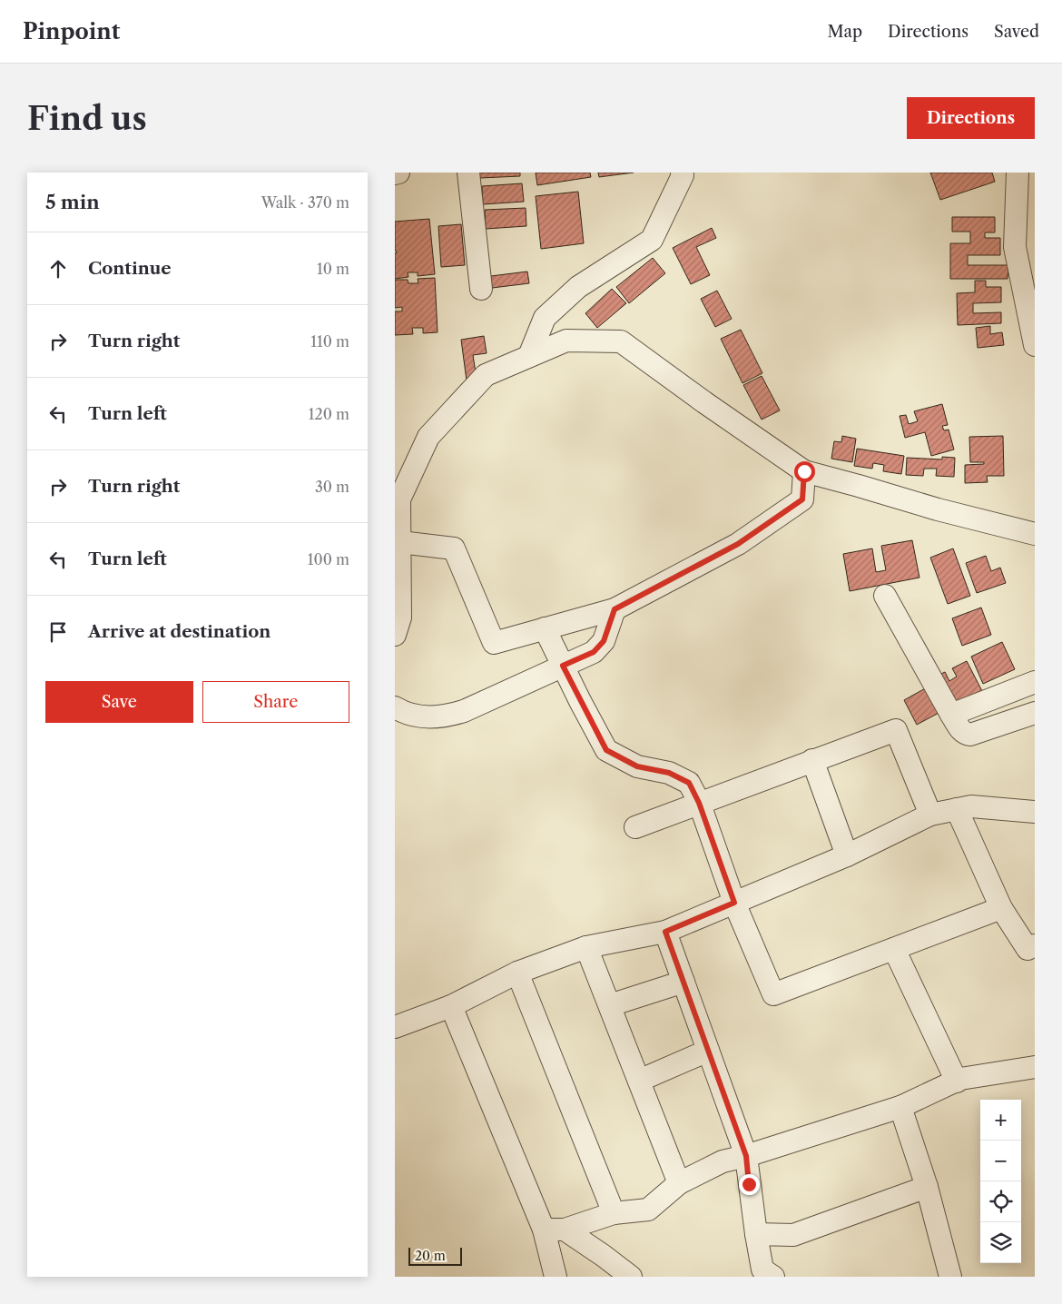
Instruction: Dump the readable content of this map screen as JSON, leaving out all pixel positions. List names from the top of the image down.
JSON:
{
  "scale_bar": "20 m",
  "page": {
    "header": "Pinpoint",
    "nav": ["Map", "Directions", "Saved"],
    "buttons": [
      "Directions",
      ["Save", "Share"]
    ],
    "title": "Find us",
    "heading": ["5 min", "Walk · 370 m"],
    "list": [
      ["Continue", "10 m"],
      ["Turn right", "110 m"],
      ["Turn left", "120 m"],
      ["Turn right", "30 m"],
      ["Turn left", "100 m"],
      "Arrive at destination"
    ],
    "map_buttons": ["+", "−"],
    "scale": "20 m"
  }
}
